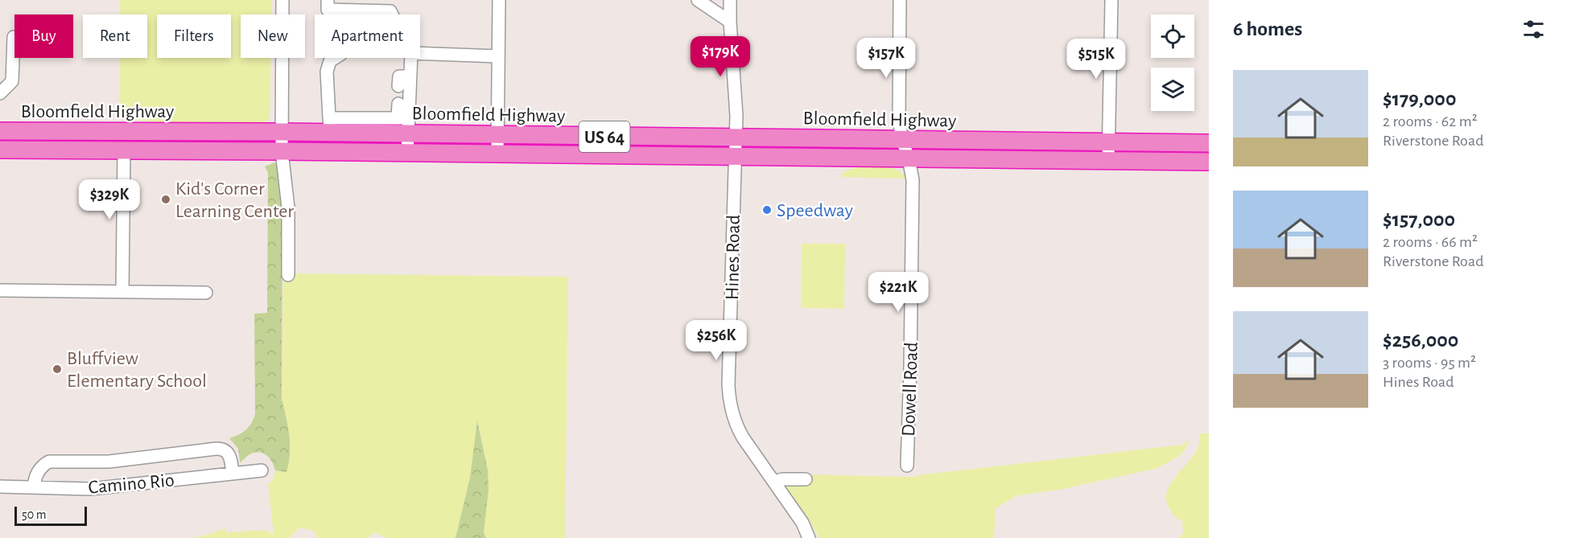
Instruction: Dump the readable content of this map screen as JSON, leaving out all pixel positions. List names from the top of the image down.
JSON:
{
  "streets": {
    "highway": ["Bloomfield Highway", "US 64"],
    "street": ["Hines Road", "Dowell Road", "Camino Rio"]
  },
  "crossings": [
    ["Bloomfield Highway", "Hines Road"],
    ["Bloomfield Highway", "Dowell Road"]
  ],
  "places": ["Kid's Corner Learning Center", "Speedway", "Bluffview Elementary School"],
  "scale_bar": "50 m",
  "page": {
    "heading": "6 homes",
    "chip": [
      "Buy",
      "Rent",
      "Filters",
      "New",
      "Apartment"
    ],
    "price": [
      "$179K",
      "$157K",
      "$515K",
      "$329K",
      "$221K",
      "$256K"
    ],
    "list": [
      {
        "name": "$179,000",
        "note": "2 rooms · 62 m² · Riverstone Road"
      },
      {
        "name": "$157,000",
        "note": "2 rooms · 66 m² · Riverstone Road"
      },
      {
        "name": "$256,000",
        "note": "3 rooms · 95 m² · Hines Road"
      }
    ],
    "scale": "50 m"
  }
}
